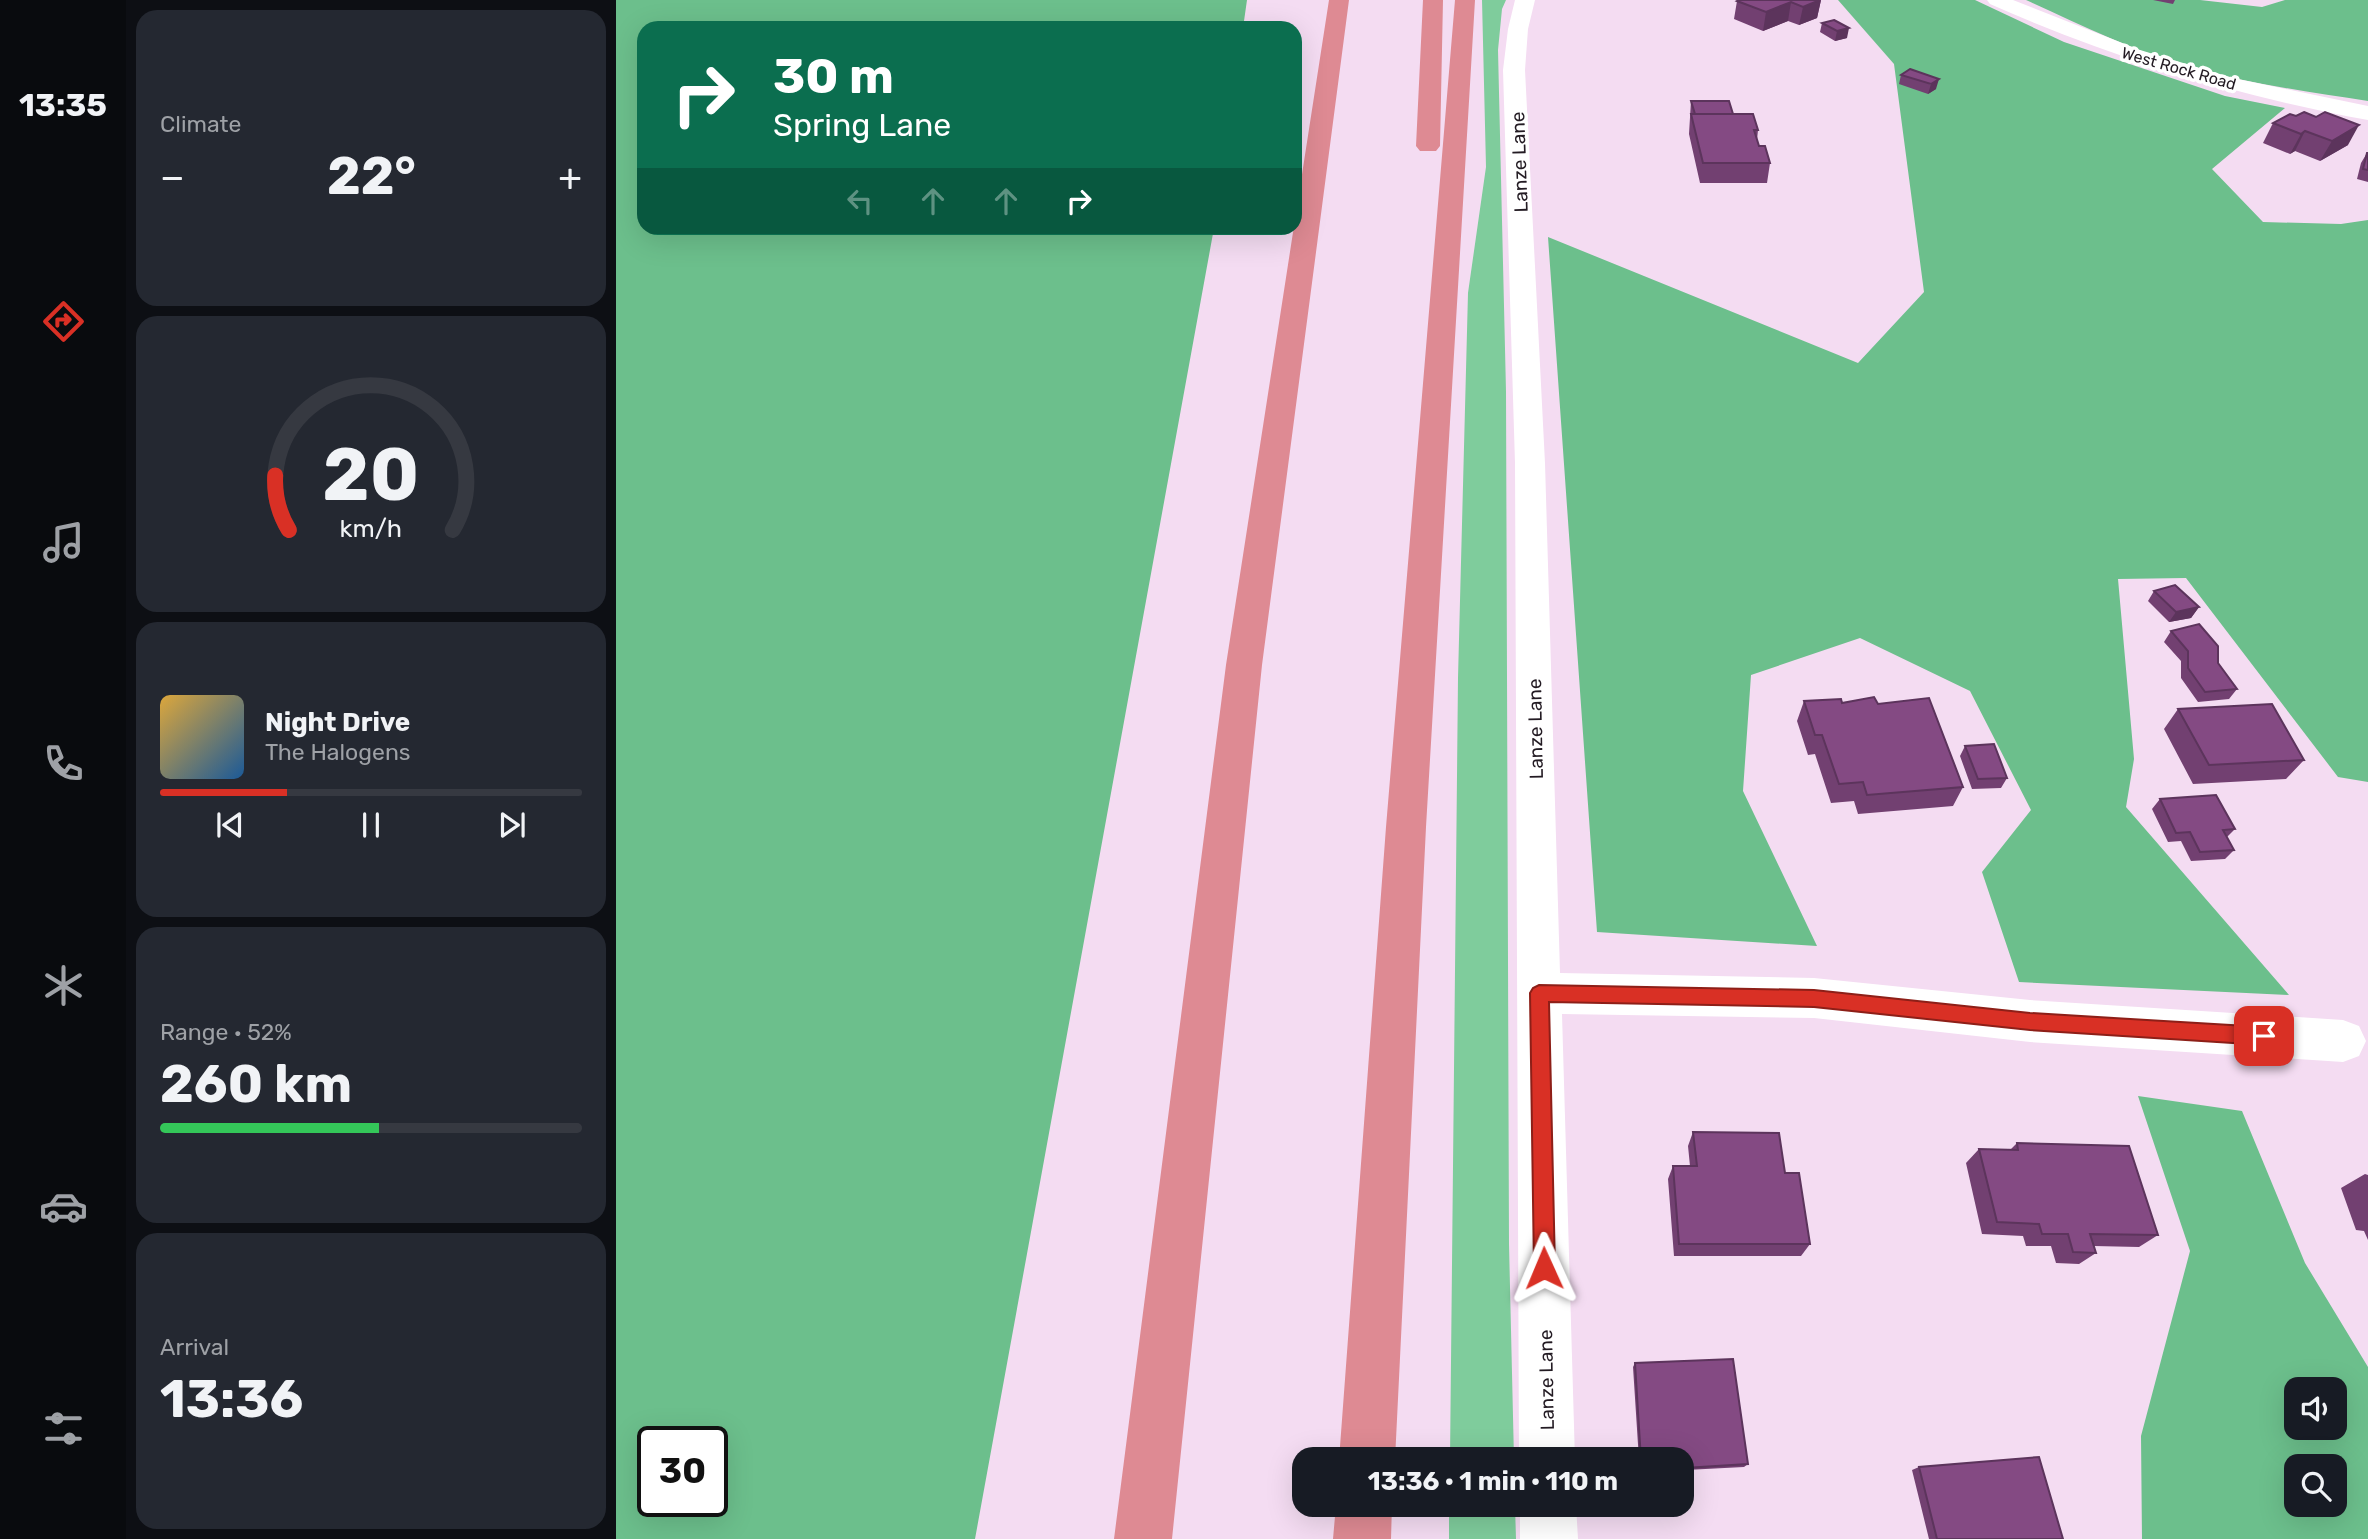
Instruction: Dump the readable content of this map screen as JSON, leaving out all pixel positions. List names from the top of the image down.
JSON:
{
  "streets": {
    "street": ["West Rock Road", "Lanze Lane"]
  },
  "page": {
    "tabs": "13:35",
    "tile": [
      "Climate",
      ["Range · 52%", "260 km"],
      ["Arrival", "13:36"]
    ],
    "turn": ["30 m", "Spring Lane"],
    "heat": ["−", "22°", "+"],
    "song": ["Night Drive", "The Halogens"],
    "limit": "30",
    "trip": "13:36 · 1 min · 110 m",
    "gauge": ["20", "km/h"]
  }
}
